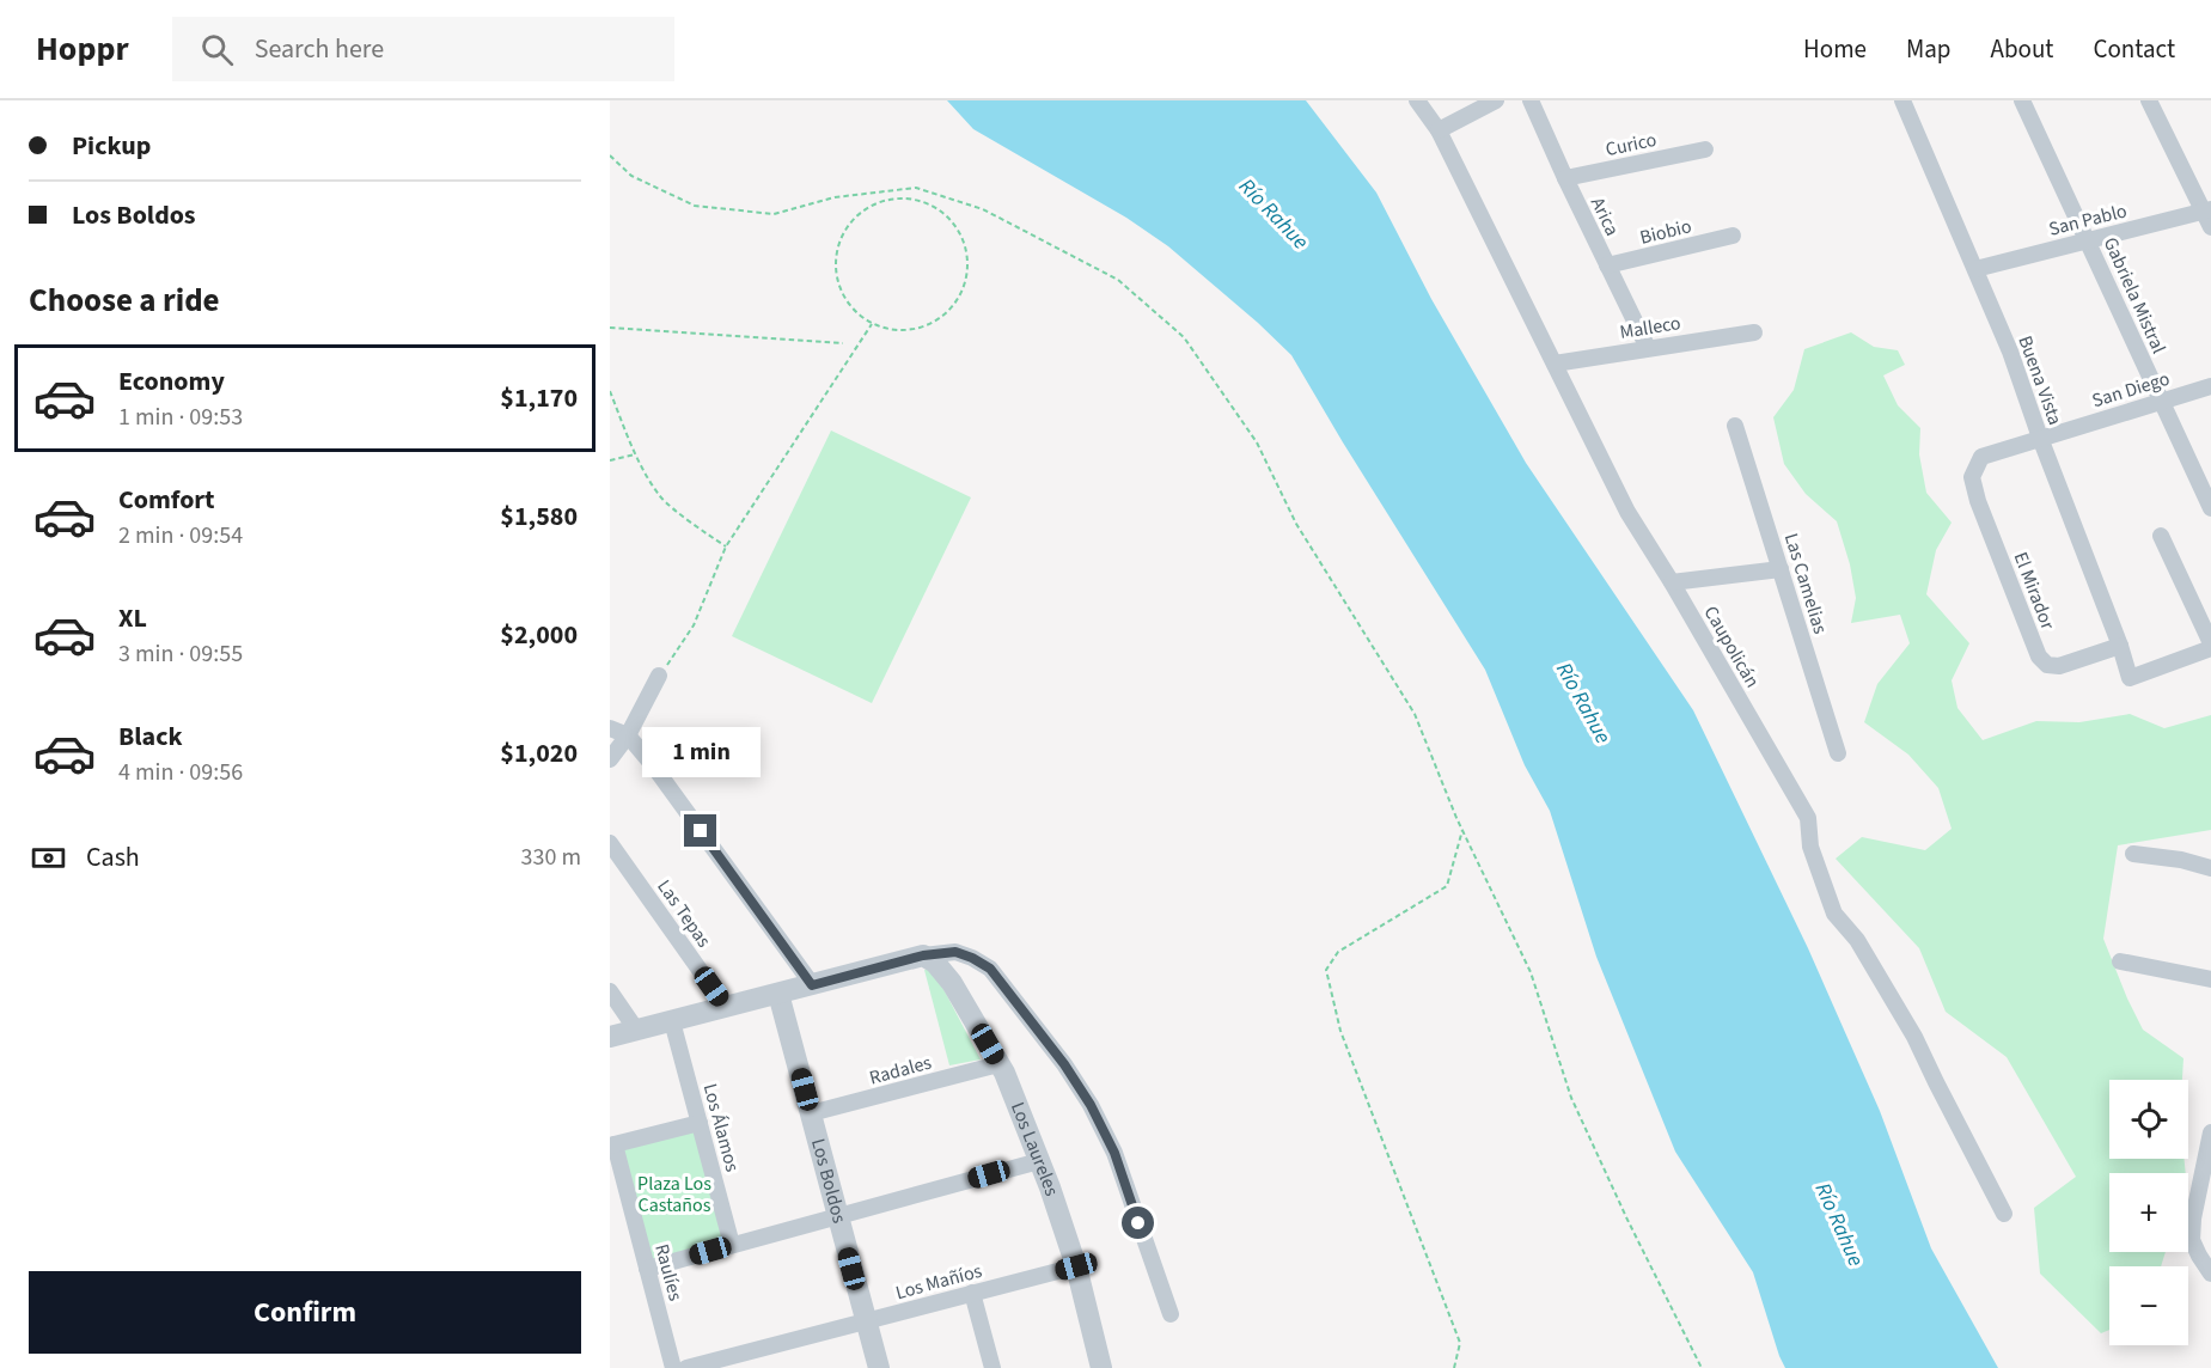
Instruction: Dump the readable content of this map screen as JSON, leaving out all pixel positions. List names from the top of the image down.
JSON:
{
  "streets": {
    "street": [
      "Curico",
      "Arica",
      "San Pablo",
      "Biobio",
      "Gabriela Mistral",
      "Malleco",
      "Buena Vista",
      "San Diego",
      "Las Camelias",
      "El Mirador",
      "Caupolicán",
      "Las Tepas",
      "Radales",
      "Los Álamos",
      "Los Laureles",
      "Los Boldos",
      "Raulíes",
      "Los Mañíos"
    ]
  },
  "crossings": [
    ["Curico", "Arica"],
    ["Arica", "Biobio"],
    ["Arica", "Malleco"],
    ["San Pablo", "Gabriela Mistral"],
    ["San Pablo", "Buena Vista"],
    ["Gabriela Mistral", "San Diego"],
    ["Malleco", "Caupolicán"],
    ["Buena Vista", "San Diego"],
    ["Buena Vista", "El Mirador"],
    ["San Diego", "El Mirador"],
    ["Radales", "Los Laureles"],
    ["Radales", "Los Boldos"],
    ["Los Laureles", "Los Mañíos"],
    ["Los Boldos", "Los Mañíos"]
  ],
  "water": ["Río Rahue"],
  "parks": ["Plaza Los Castaños"],
  "page": {
    "header": "Hoppr",
    "search": "Search here",
    "nav": [
      "Home",
      "Map",
      "About",
      "Contact"
    ],
    "banner": ["Pickup", "Los Boldos"],
    "heading": "Choose a ride",
    "list": [
      {
        "name": "Economy",
        "note": "1 min · 09:53",
        "value": "$1,170"
      },
      {
        "name": "Comfort",
        "note": "2 min · 09:54",
        "value": "$1,580"
      },
      {
        "name": "XL",
        "note": "3 min · 09:55",
        "value": "$2,000"
      },
      {
        "name": "Black",
        "note": "4 min · 09:56",
        "value": "$1,020"
      }
    ],
    "bubble": "1 min",
    "pay": ["Cash", "330 m"],
    "map_buttons": ["+", "−"],
    "buttons": "Confirm"
  }
}
